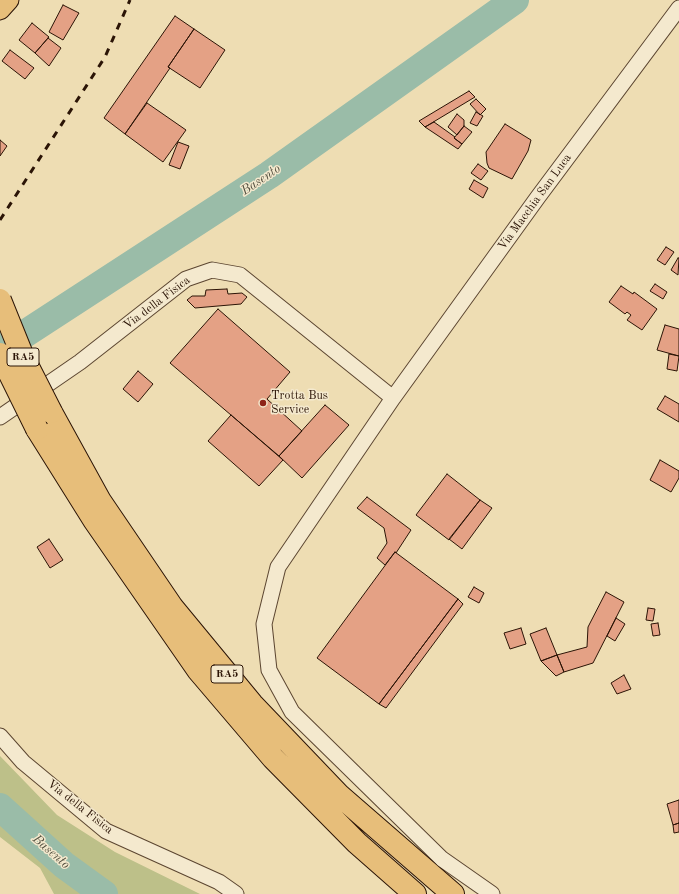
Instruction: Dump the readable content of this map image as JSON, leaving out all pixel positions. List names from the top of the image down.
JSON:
{
  "streets": {
    "highway": ["RA5"],
    "street": ["Via Macchia San Luca", "Via della Fisica"]
  },
  "crossings": [
    ["Via Macchia San Luca", "Via della Fisica"]
  ],
  "water": ["Basento"],
  "places": ["Trotta Bus Service"]
}
